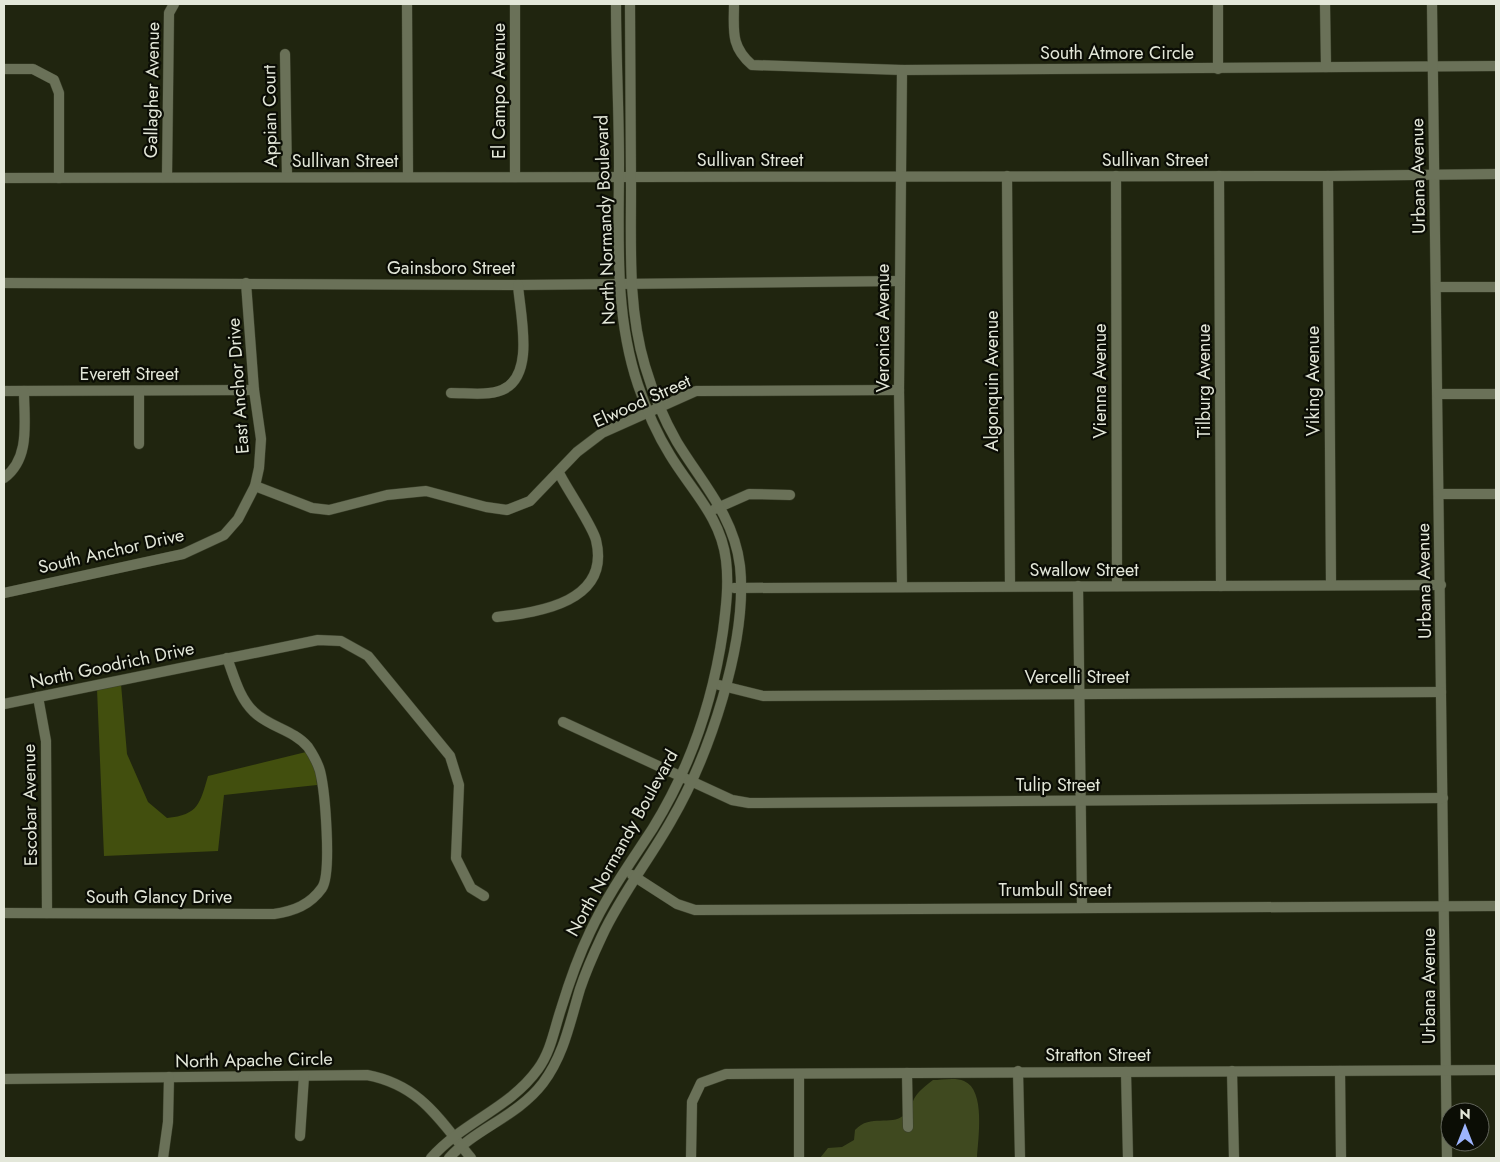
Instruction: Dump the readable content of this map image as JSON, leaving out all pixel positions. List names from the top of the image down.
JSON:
{
  "streets": {
    "street": [
      "South Atmore Circle",
      "Gallagher Avenue",
      "El Campo Avenue",
      "Appian Court",
      "Sullivan Street",
      "Urbana Avenue",
      "North Normandy Boulevard",
      "Gainsboro Street",
      "Veronica Avenue",
      "Everett Street",
      "Algonquin Avenue",
      "Vienna Avenue",
      "Tilburg Avenue",
      "Viking Avenue",
      "East Anchor Drive",
      "Elwood Street",
      "South Anchor Drive",
      "Swallow Street",
      "North Goodrich Drive",
      "Vercelli Street",
      "Tulip Street",
      "Escobar Avenue",
      "Trumbull Street",
      "South Glancy Drive",
      "Stratton Street",
      "North Apache Circle"
    ]
  },
  "crossings": [
    ["South Atmore Circle", "Urbana Avenue"],
    ["South Atmore Circle", "Veronica Avenue"],
    ["Gallagher Avenue", "Sullivan Street"],
    ["El Campo Avenue", "Sullivan Street"],
    ["Appian Court", "Sullivan Street"],
    ["Sullivan Street", "Urbana Avenue"],
    ["Sullivan Street", "North Normandy Boulevard"],
    ["Sullivan Street", "Veronica Avenue"],
    ["Sullivan Street", "Algonquin Avenue"],
    ["Sullivan Street", "Vienna Avenue"],
    ["Sullivan Street", "Tilburg Avenue"],
    ["Sullivan Street", "Viking Avenue"],
    ["Urbana Avenue", "Swallow Street"],
    ["Urbana Avenue", "Vercelli Street"],
    ["Urbana Avenue", "Tulip Street"],
    ["Urbana Avenue", "Trumbull Street"],
    ["Urbana Avenue", "Stratton Street"],
    ["North Normandy Boulevard", "Gainsboro Street"],
    ["North Normandy Boulevard", "Elwood Street"],
    ["North Normandy Boulevard", "Swallow Street"],
    ["North Normandy Boulevard", "Vercelli Street"],
    ["North Normandy Boulevard", "Tulip Street"],
    ["North Normandy Boulevard", "Trumbull Street"],
    ["North Normandy Boulevard", "North Apache Circle"],
    ["Gainsboro Street", "Veronica Avenue"],
    ["Gainsboro Street", "East Anchor Drive"],
    ["Veronica Avenue", "Elwood Street"],
    ["Veronica Avenue", "Swallow Street"],
    ["Everett Street", "East Anchor Drive"],
    ["Algonquin Avenue", "Swallow Street"],
    ["Vienna Avenue", "Swallow Street"],
    ["Tilburg Avenue", "Swallow Street"],
    ["Viking Avenue", "Swallow Street"],
    ["East Anchor Drive", "Elwood Street"],
    ["East Anchor Drive", "South Anchor Drive"],
    ["Elwood Street", "South Anchor Drive"],
    ["North Goodrich Drive", "Escobar Avenue"],
    ["North Goodrich Drive", "South Glancy Drive"],
    ["Escobar Avenue", "South Glancy Drive"]
  ],
  "north": "top"
}
